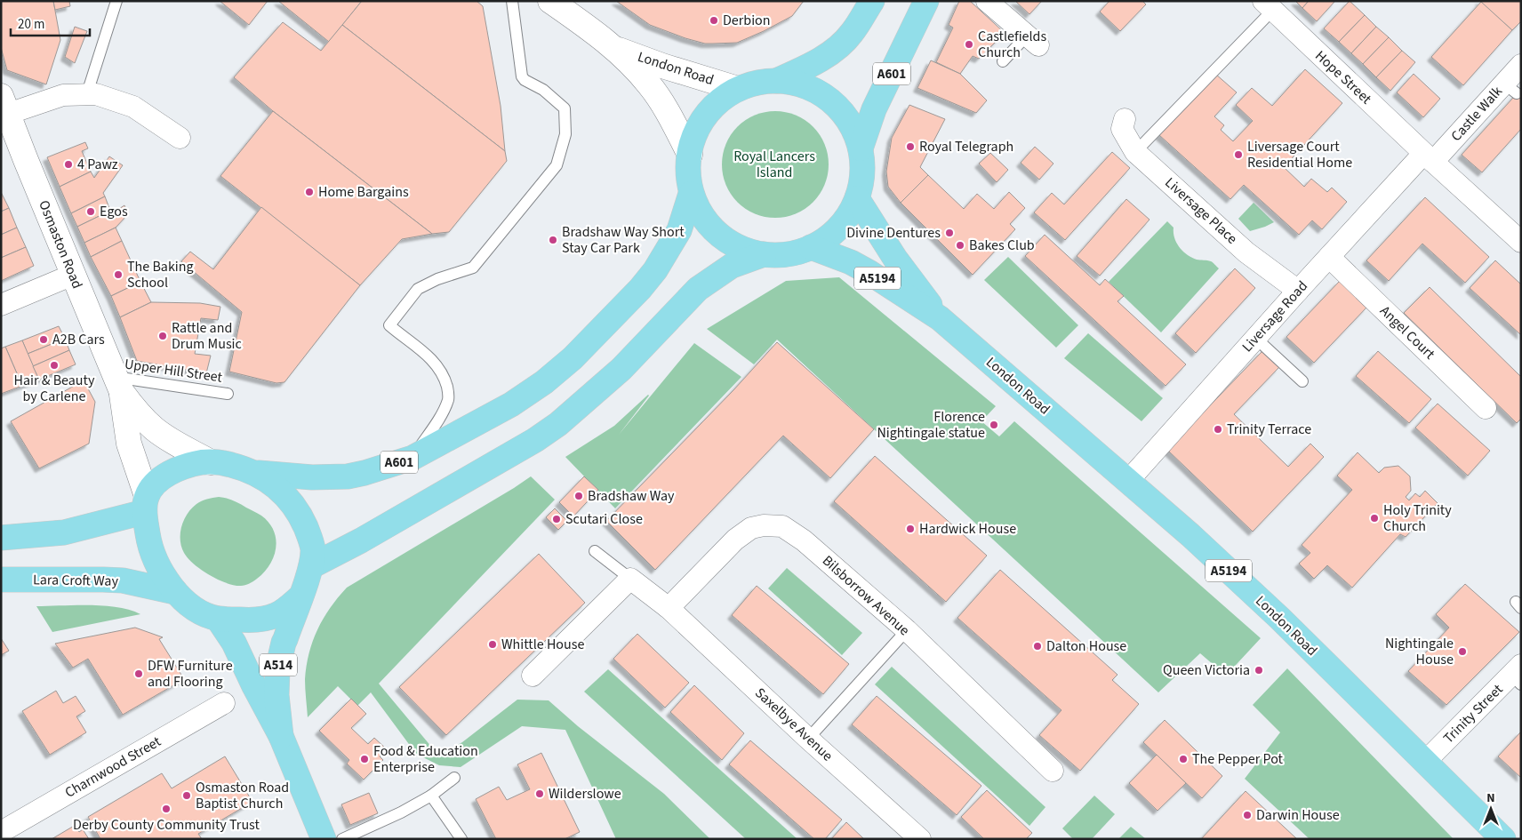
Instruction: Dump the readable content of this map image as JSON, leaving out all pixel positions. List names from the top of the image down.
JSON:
{
  "streets": {
    "main road": [
      "London Road",
      "A601",
      "A5194",
      "Lara Croft Way",
      "A514"
    ],
    "street": [
      "Hope Street",
      "Castle Walk",
      "Liversage Place",
      "Osmaston Road",
      "Liversage Road",
      "Angel Court",
      "Bilsborrow Avenue",
      "Trinity Street",
      "Saxelbye Avenue",
      "Charnwood Street"
    ],
    "lane": ["Upper Hill Street"]
  },
  "crossings": [
    ["London Road", "A601"],
    ["London Road", "Liversage Road"],
    ["London Road", "Trinity Street"],
    ["Hope Street", "Castle Walk"],
    ["Hope Street", "Liversage Road"],
    ["Castle Walk", "Liversage Road"],
    ["Liversage Place", "Liversage Road"],
    ["Osmaston Road", "Upper Hill Street"],
    ["Liversage Road", "Angel Court"],
    ["Bilsborrow Avenue", "Saxelbye Avenue"]
  ],
  "parks": ["Royal Lancers Island"],
  "places": [
    "Derbion",
    "Castlefields Church",
    "Royal Telegraph",
    "Liversage Court Residential Home",
    "4 Pawz",
    "Home Bargains",
    "Egos",
    "Divine Dentures",
    "Bradshaw Way Short Stay Car Park",
    "Bakes Club",
    "The Baking School",
    "Rattle and Drum Music",
    "A2B Cars",
    "Hair & Beauty by Carlene",
    "Florence Nightingale statue",
    "Trinity Terrace",
    "Bradshaw Way",
    "Holy Trinity Church",
    "Scutari Close",
    "Hardwick House",
    "Whittle House",
    "Dalton House",
    "Nightingale House",
    "Queen Victoria",
    "DFW Furniture and Flooring",
    "Food & Education Enterprise",
    "The Pepper Pot",
    "Wilderslowe",
    "Osmaston Road Baptist Church",
    "Derby County Community Trust",
    "Darwin House"
  ],
  "scale_bar": "20 m",
  "north": "top"
}
